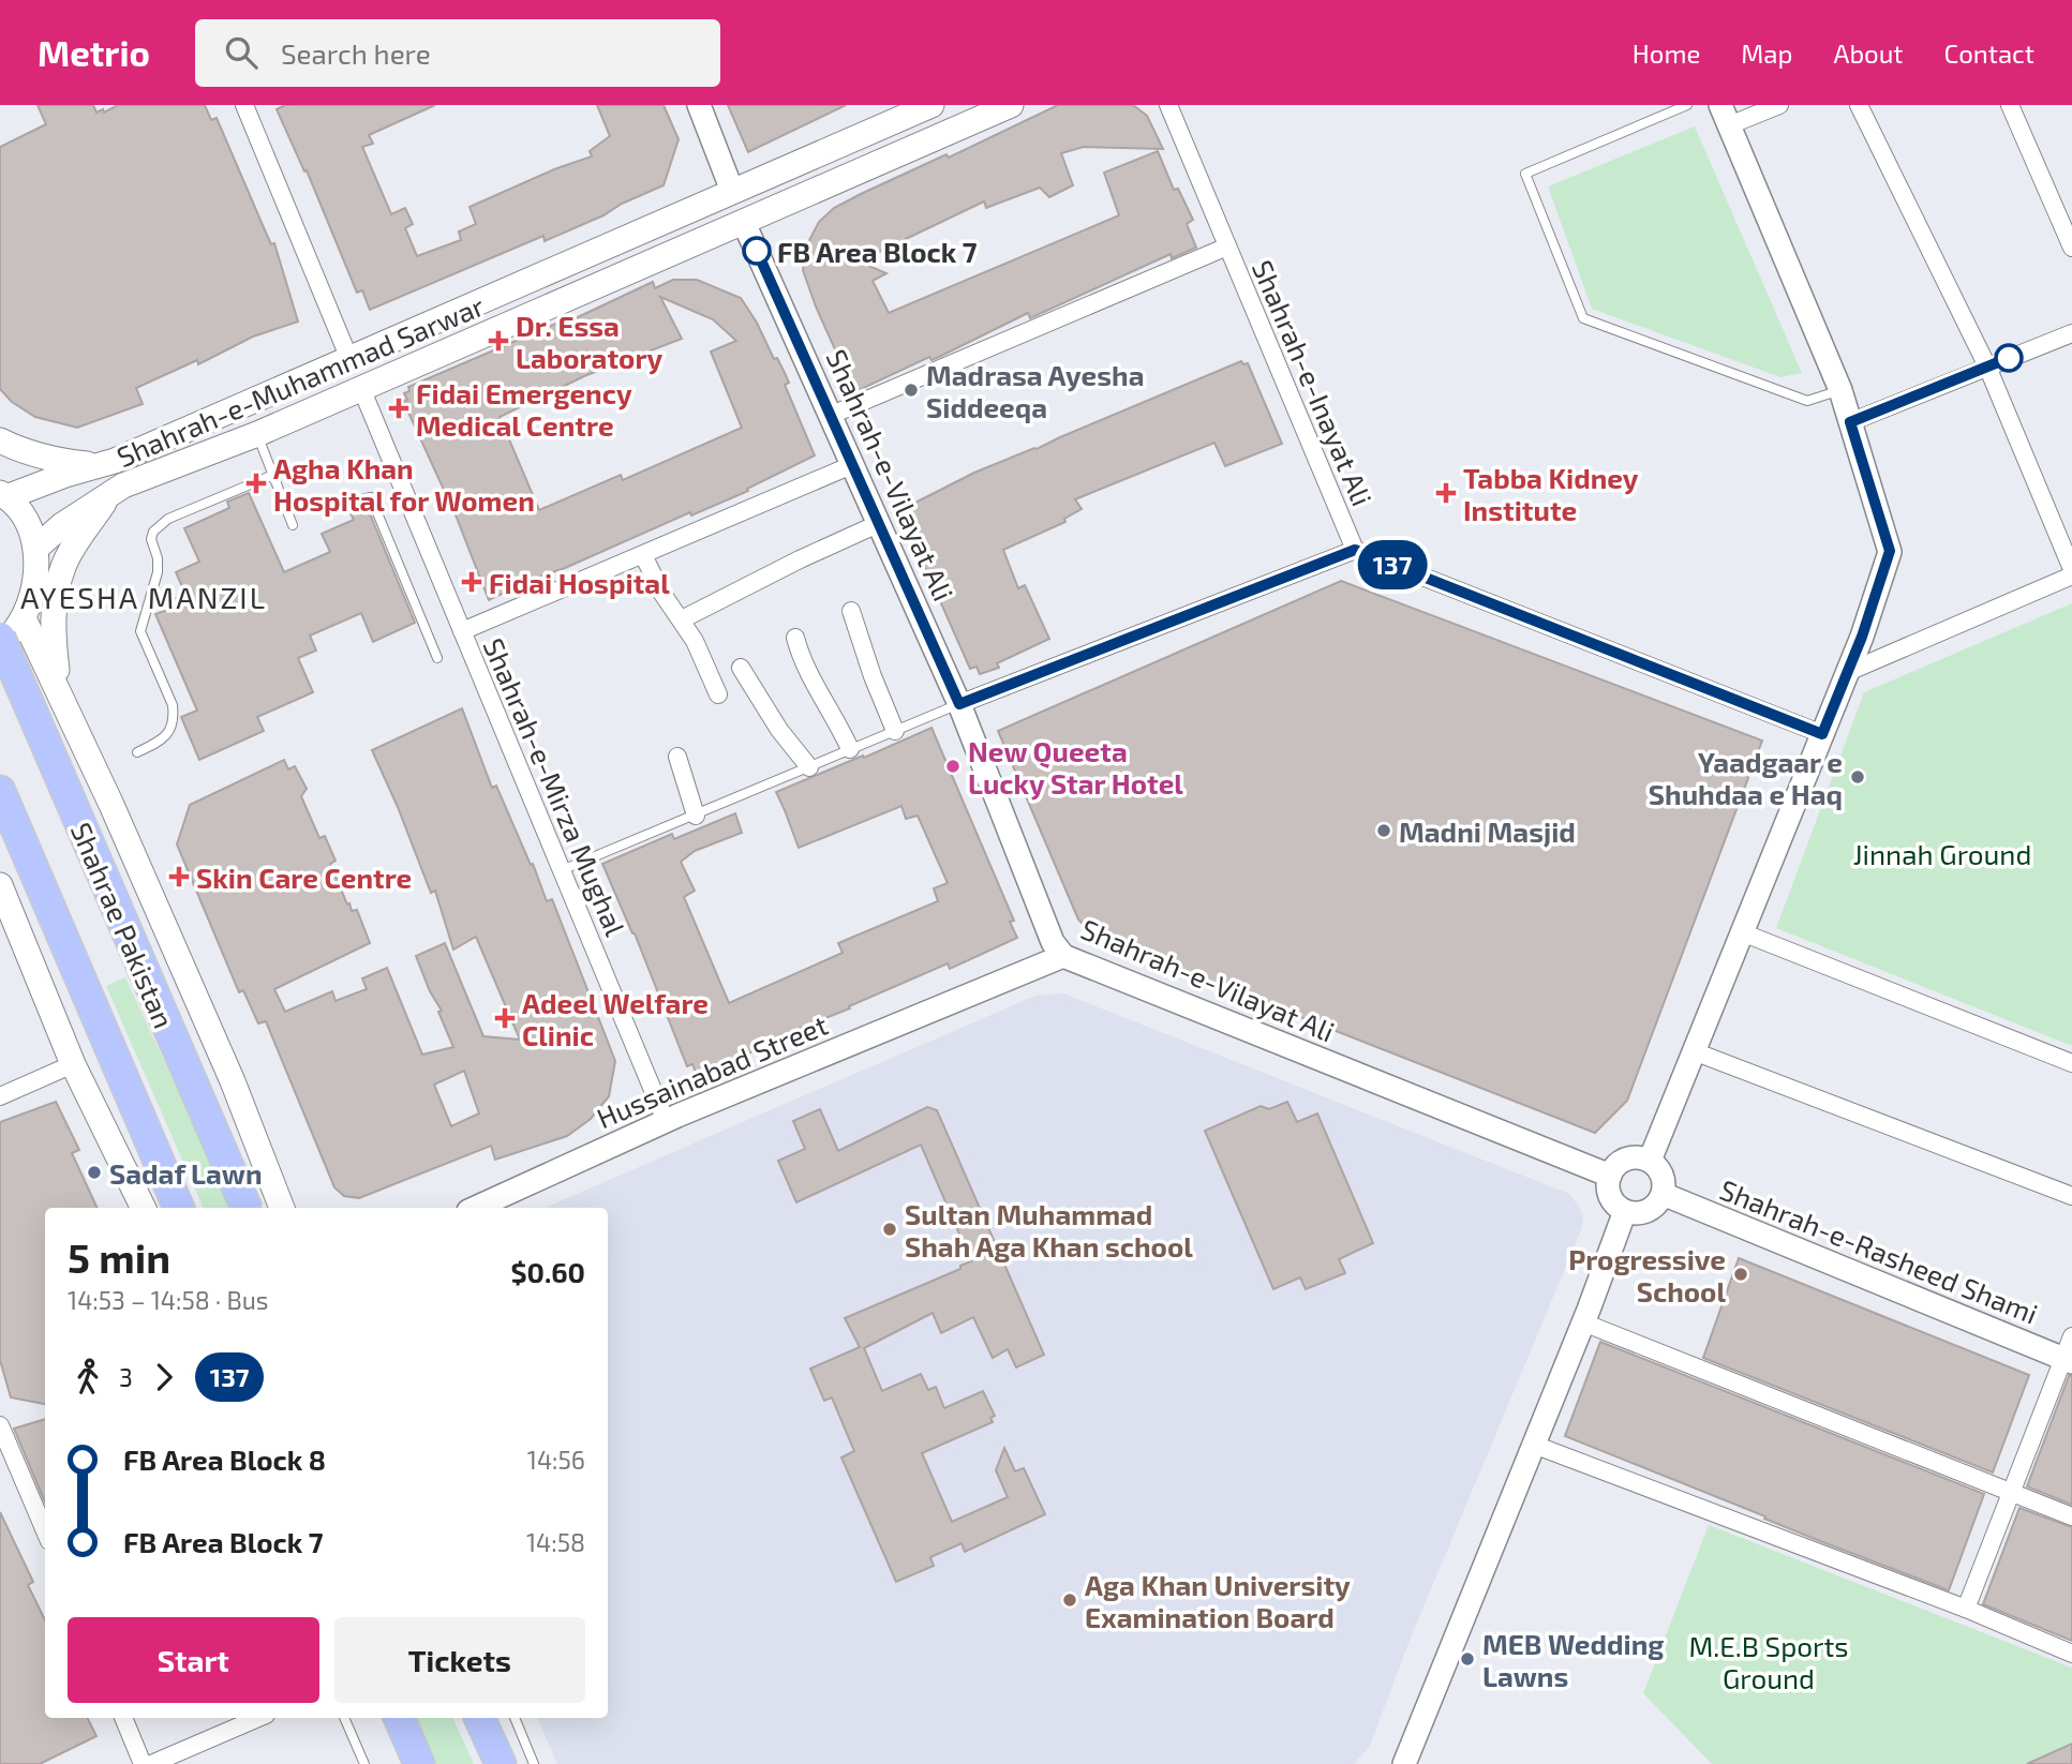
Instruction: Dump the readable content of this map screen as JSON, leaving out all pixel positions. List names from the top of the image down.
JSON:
{
  "streets": {
    "highway": ["Shahrae Pakistan"],
    "main road": ["Shahrah-e-Muhammad Sarwar"],
    "street": [
      "Shahrah-e-Inayat Ali",
      "Shahrah-e-Vilayat Ali",
      "Shahrah-e-Mirza Mughal",
      "Hussainabad Street",
      "Shahrah-e-Rasheed Shami"
    ]
  },
  "crossings": [
    ["Shahrah-e-Muhammad Sarwar", "Shahrah-e-Vilayat Ali"],
    ["Shahrah-e-Muhammad Sarwar", "Shahrah-e-Mirza Mughal"],
    ["Shahrah-e-Vilayat Ali", "Hussainabad Street"],
    ["Shahrah-e-Vilayat Ali", "Shahrah-e-Rasheed Shami"],
    ["Shahrah-e-Mirza Mughal", "Hussainabad Street"]
  ],
  "districts": ["AYESHA MANZIL"],
  "parks": ["Jinnah Ground", "M.E.B Sports Ground"],
  "places": {
    "other": [
      "FB Area Block 7",
      "Madrasa Ayesha Siddeeqa",
      "New Queeta Lucky Star Hotel",
      "Yaadgaar e Shuhdaa e Haq",
      "Madni Masjid",
      "Sadaf Lawn",
      "Sultan Muhammad Shah Aga Khan school",
      "Progressive School",
      "Aga Khan University Examination Board",
      "MEB Wedding Lawns"
    ],
    "health": [
      "Dr. Essa Laboratory",
      "Fidai Emergency Medical Centre",
      "Agha Khan Hospital for Women",
      "Tabba Kidney Institute",
      "Fidai Hospital",
      "Skin Care Centre",
      "Adeel Welfare Clinic"
    ]
  },
  "lines": ["bus line 137"],
  "page": {
    "header": "Metrio",
    "search": "Search here",
    "nav": [
      "Home",
      "Map",
      "About",
      "Contact"
    ],
    "on_map": "137",
    "heading": ["5 min", "14:53 – 14:58 · Bus", "$0.60"],
    "legs": ["3", "137"],
    "list": [
      {
        "name": "FB Area Block 8",
        "value": "14:56"
      },
      {
        "name": "FB Area Block 7",
        "value": "14:58"
      }
    ],
    "buttons": ["Start", "Tickets"]
  }
}
